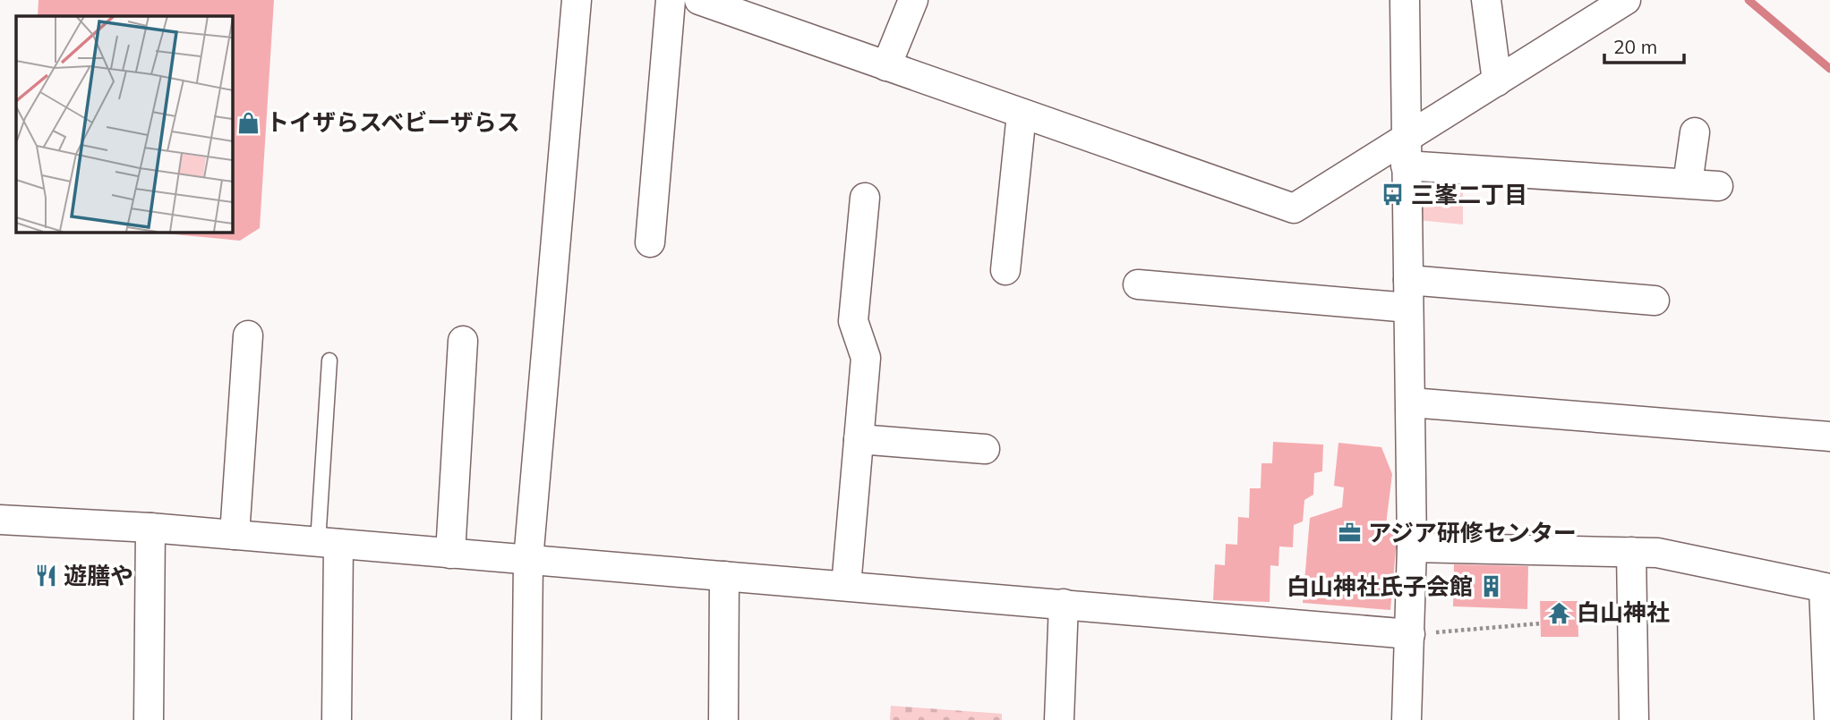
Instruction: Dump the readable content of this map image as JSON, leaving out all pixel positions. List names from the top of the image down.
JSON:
{
  "places": {
    "shop": ["トイザらスベビーザらス"],
    "bus stop": ["三峯二丁目"],
    "office": ["アジア研修センター"],
    "restaurant": ["遊膳や"],
    "building": ["白山神社氏子会館"],
    "temple": ["白山神社"]
  },
  "scale_bar": "20 m"
}
